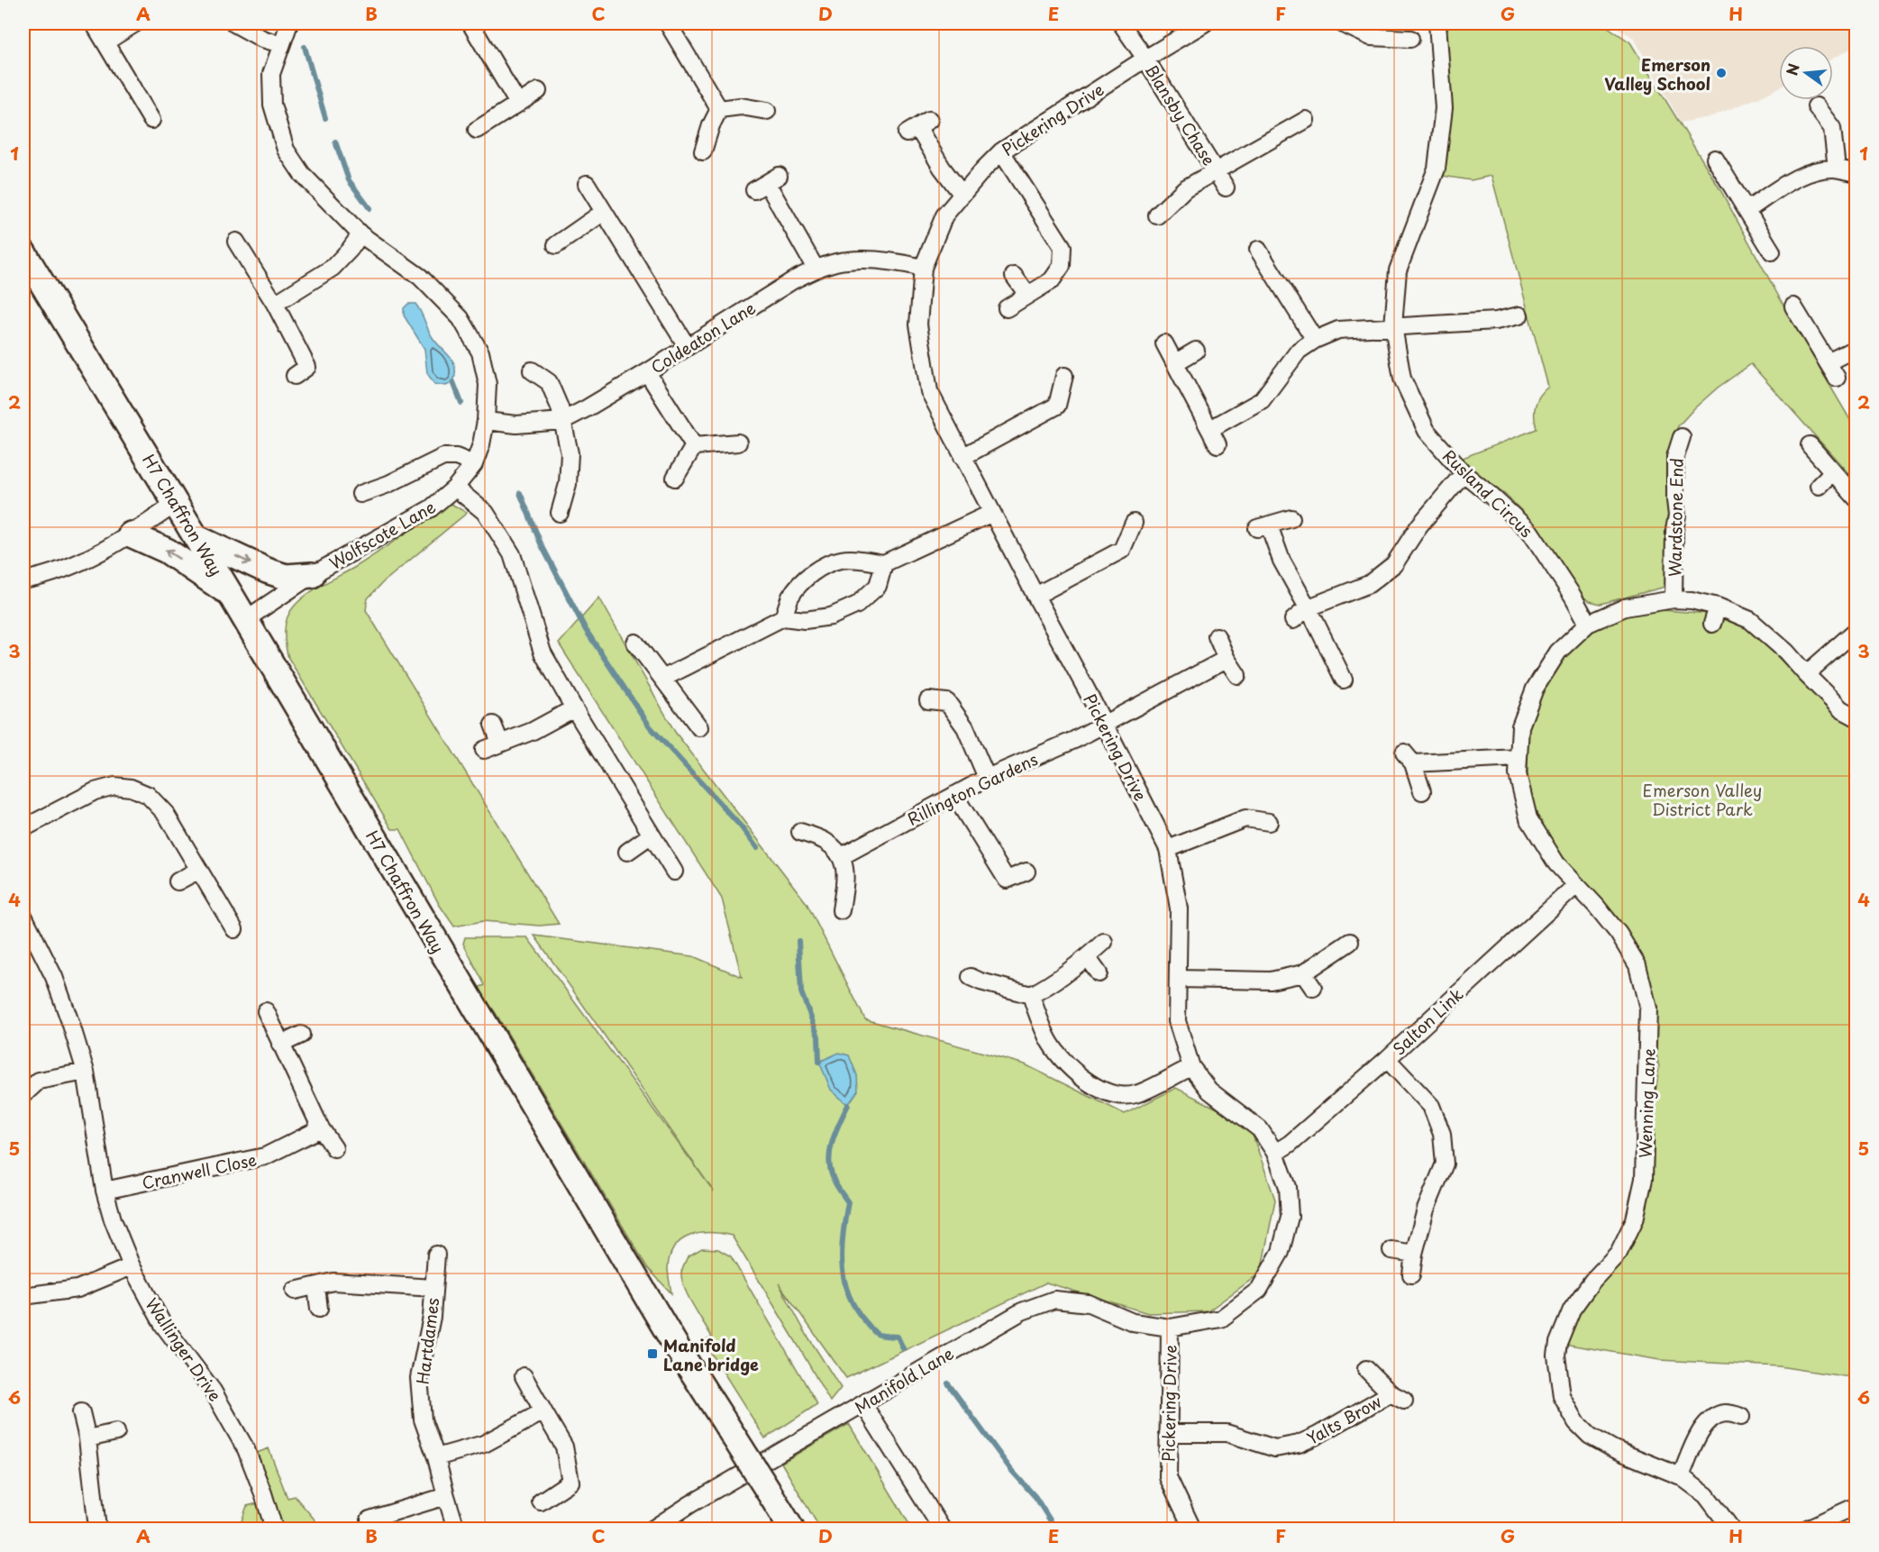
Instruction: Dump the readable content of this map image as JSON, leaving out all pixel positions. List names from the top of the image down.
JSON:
{
  "streets": {
    "street": [
      "Blansby Chase",
      "Pickering Drive",
      "Coldeaton Lane",
      "Rusland Circus",
      "H7 Chaffron Way",
      "Wardstone End",
      "Wolfscote Lane",
      "Rillington Gardens",
      "Salton Link",
      "Wenning Lane",
      "Cranwell Close",
      "Hartdames",
      "Wallinger Drive",
      "Manifold Lane",
      "Yalts Brow"
    ]
  },
  "crossings": [
    ["Blansby Chase", "Pickering Drive"],
    ["Pickering Drive", "Coldeaton Lane"],
    ["Pickering Drive", "Rillington Gardens"],
    ["Pickering Drive", "Salton Link"],
    ["Pickering Drive", "Manifold Lane"],
    ["Pickering Drive", "Yalts Brow"],
    ["Coldeaton Lane", "Wolfscote Lane"],
    ["Rusland Circus", "Wenning Lane"],
    ["H7 Chaffron Way", "Wolfscote Lane"],
    ["Wardstone End", "Wenning Lane"],
    ["Salton Link", "Wenning Lane"],
    ["Cranwell Close", "Wallinger Drive"]
  ],
  "parks": ["Emerson Valley District Park"],
  "places": {
    "other": ["Emerson Valley School"],
    "transit": ["Manifold Lane bridge"]
  },
  "north": "left",
  "grid": {
    "columns": [
      "A",
      "B",
      "C",
      "D",
      "E",
      "F",
      "G",
      "H"
    ],
    "rows": [
      "1",
      "2",
      "3",
      "4",
      "5",
      "6"
    ]
  }
}
